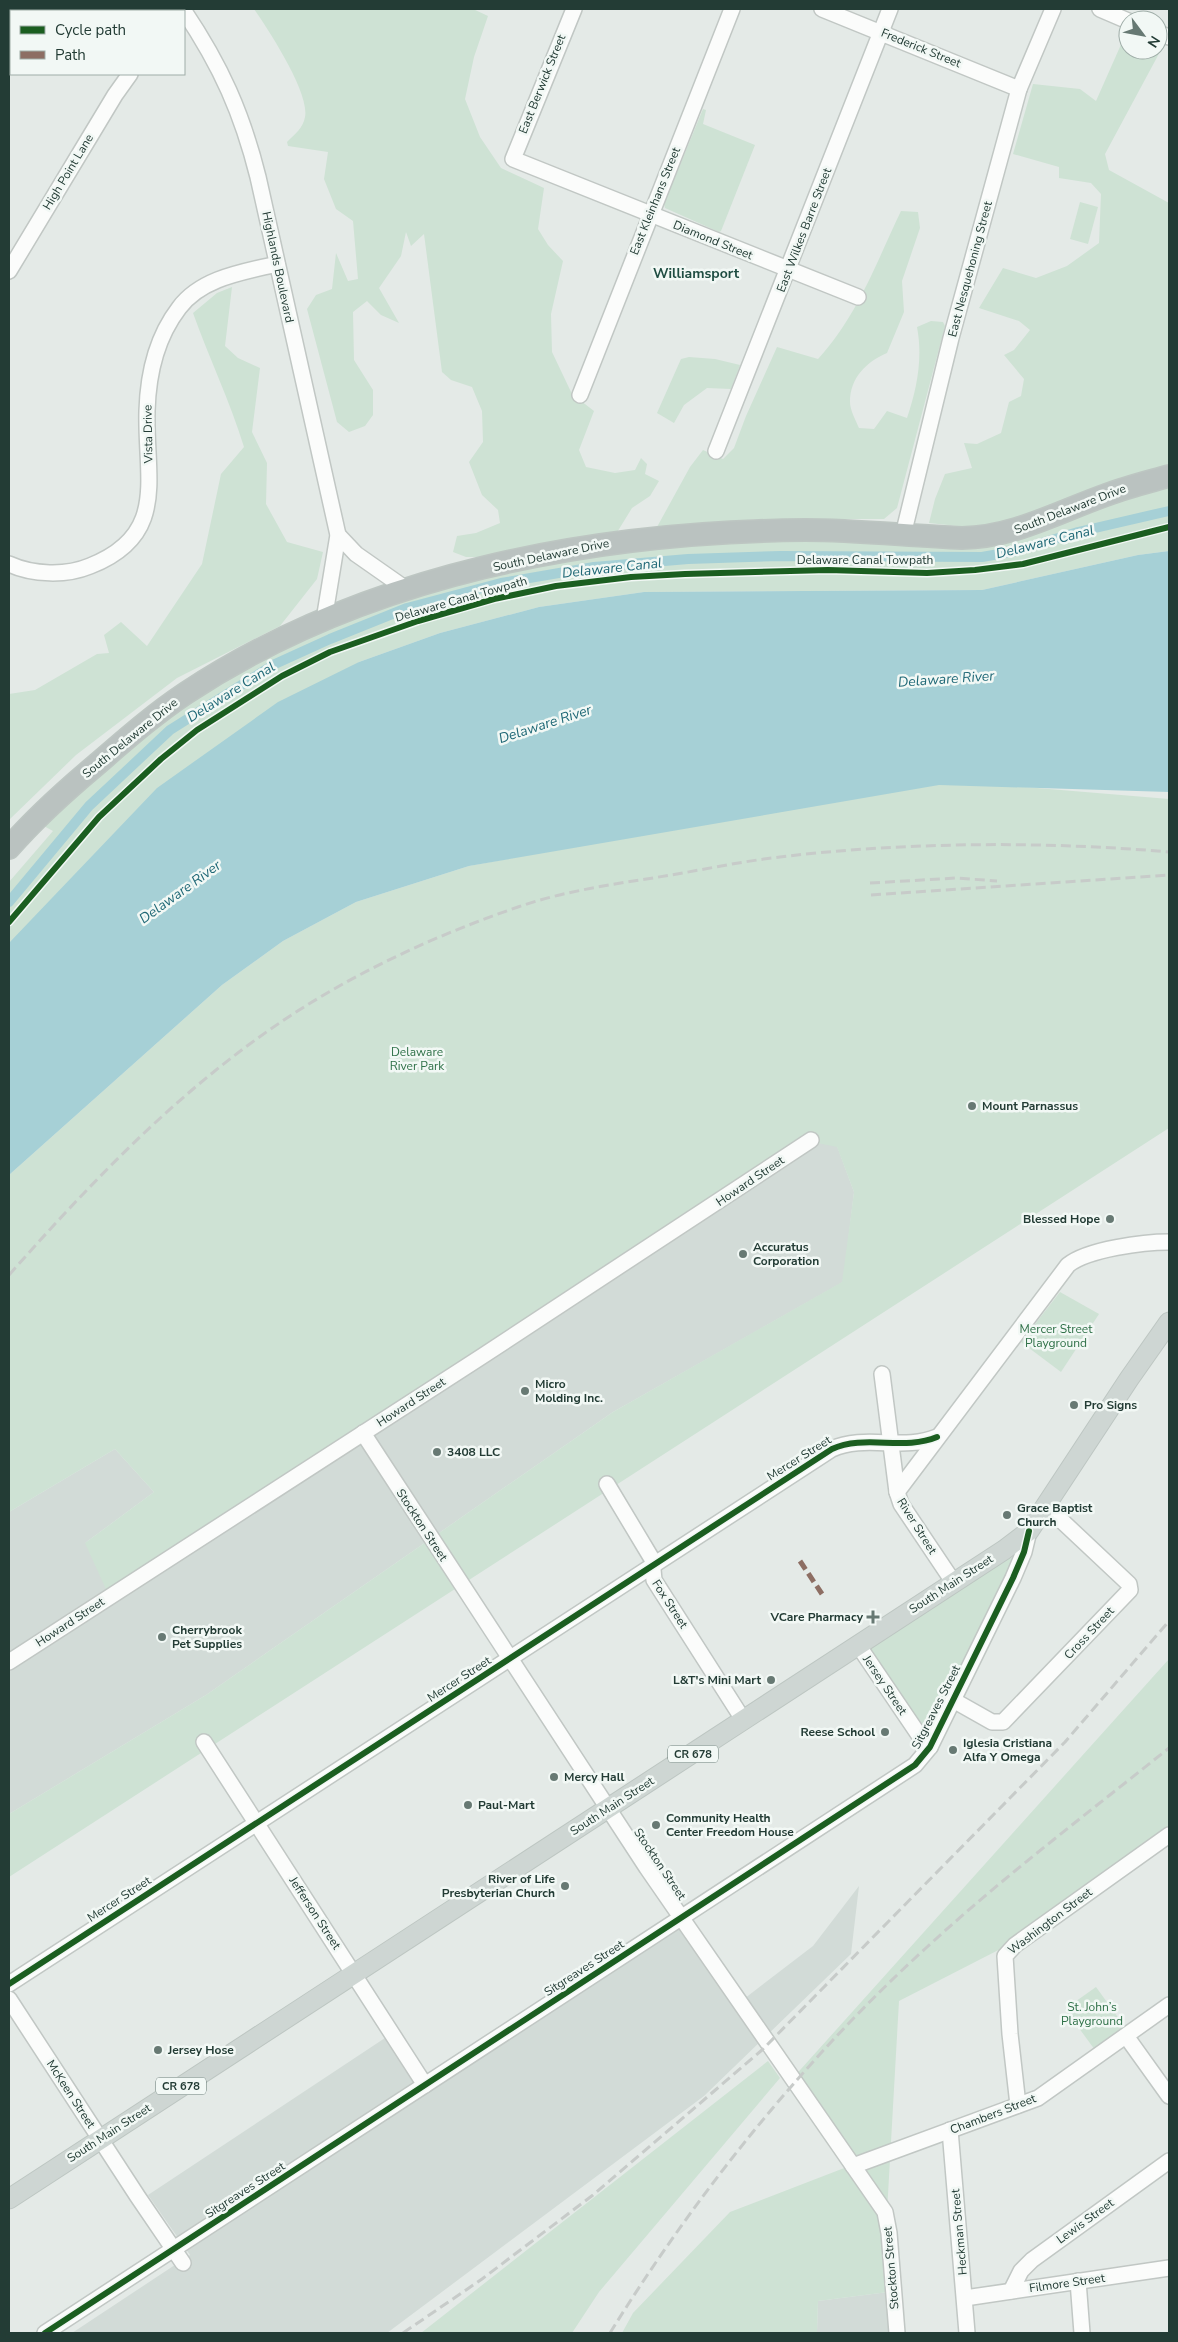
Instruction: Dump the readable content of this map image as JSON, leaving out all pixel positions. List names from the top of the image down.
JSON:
{
  "streets": {
    "highway": ["South Delaware Drive"],
    "main road": ["South Main Street", "CR 678"],
    "street": [
      "Frederick Street",
      "East Berwick Street",
      "High Point Lane",
      "East Kleinhans Street",
      "East Wilkes Barre Street",
      "Diamond Street",
      "Highlands Boulevard",
      "East Nesquehoning Street",
      "Vista Drive",
      "Howard Street",
      "Mercer Street",
      "Stockton Street",
      "River Street",
      "Fox Street",
      "Cross Street",
      "Jersey Street",
      "Sitgreaves Street",
      "Jefferson Street",
      "Washington Street",
      "McKeen Street",
      "Chambers Street",
      "Lewis Street",
      "Heckman Street",
      "Filmore Street"
    ],
    "cycle path": ["Delaware Canal Towpath"]
  },
  "crossings": [
    ["Frederick Street", "East Wilkes Barre Street"],
    ["Frederick Street", "East Nesquehoning Street"],
    ["East Berwick Street", "Diamond Street"],
    ["East Kleinhans Street", "Diamond Street"],
    ["East Wilkes Barre Street", "Diamond Street"],
    ["Highlands Boulevard", "Vista Drive"],
    ["Highlands Boulevard", "South Delaware Drive"],
    ["East Nesquehoning Street", "South Delaware Drive"],
    ["Howard Street", "Stockton Street"],
    ["Mercer Street", "Stockton Street"],
    ["Mercer Street", "River Street"],
    ["Mercer Street", "Fox Street"],
    ["Mercer Street", "Jefferson Street"],
    ["Stockton Street", "South Main Street"],
    ["Stockton Street", "Sitgreaves Street"],
    ["Stockton Street", "Chambers Street"],
    ["River Street", "South Main Street"],
    ["South Main Street", "Fox Street"],
    ["South Main Street", "Cross Street"],
    ["South Main Street", "Jersey Street"],
    ["South Main Street", "Sitgreaves Street"],
    ["South Main Street", "Jefferson Street"],
    ["South Main Street", "McKeen Street"],
    ["Cross Street", "Sitgreaves Street"],
    ["Jersey Street", "Sitgreaves Street"],
    ["Sitgreaves Street", "Jefferson Street"],
    ["Sitgreaves Street", "McKeen Street"],
    ["Washington Street", "Chambers Street"],
    ["Chambers Street", "Heckman Street"],
    ["Lewis Street", "Filmore Street"],
    ["Heckman Street", "Filmore Street"]
  ],
  "districts": ["Williamsport"],
  "water": ["Delaware Canal", "Delaware River"],
  "parks": ["Delaware River Park", "Mercer Street Playground", "St. John’s Playground"],
  "places": {
    "other": [
      "Mount Parnassus",
      "Blessed Hope",
      "Accuratus Corporation",
      "Micro Molding Inc.",
      "Pro Signs",
      "3408 LLC",
      "Grace Baptist Church",
      "Cherrybrook Pet Supplies",
      "L&T's Mini Mart",
      "Reese School",
      "Iglesia Cristiana Alfa Y Omega",
      "Mercy Hall",
      "Paul-Mart",
      "Community Health Center Freedom House",
      "River of Life Presbyterian Church",
      "Jersey Hose"
    ],
    "health": ["VCare Pharmacy"]
  },
  "legend": ["Cycle path", "Path"],
  "north": "bottom right"
}
